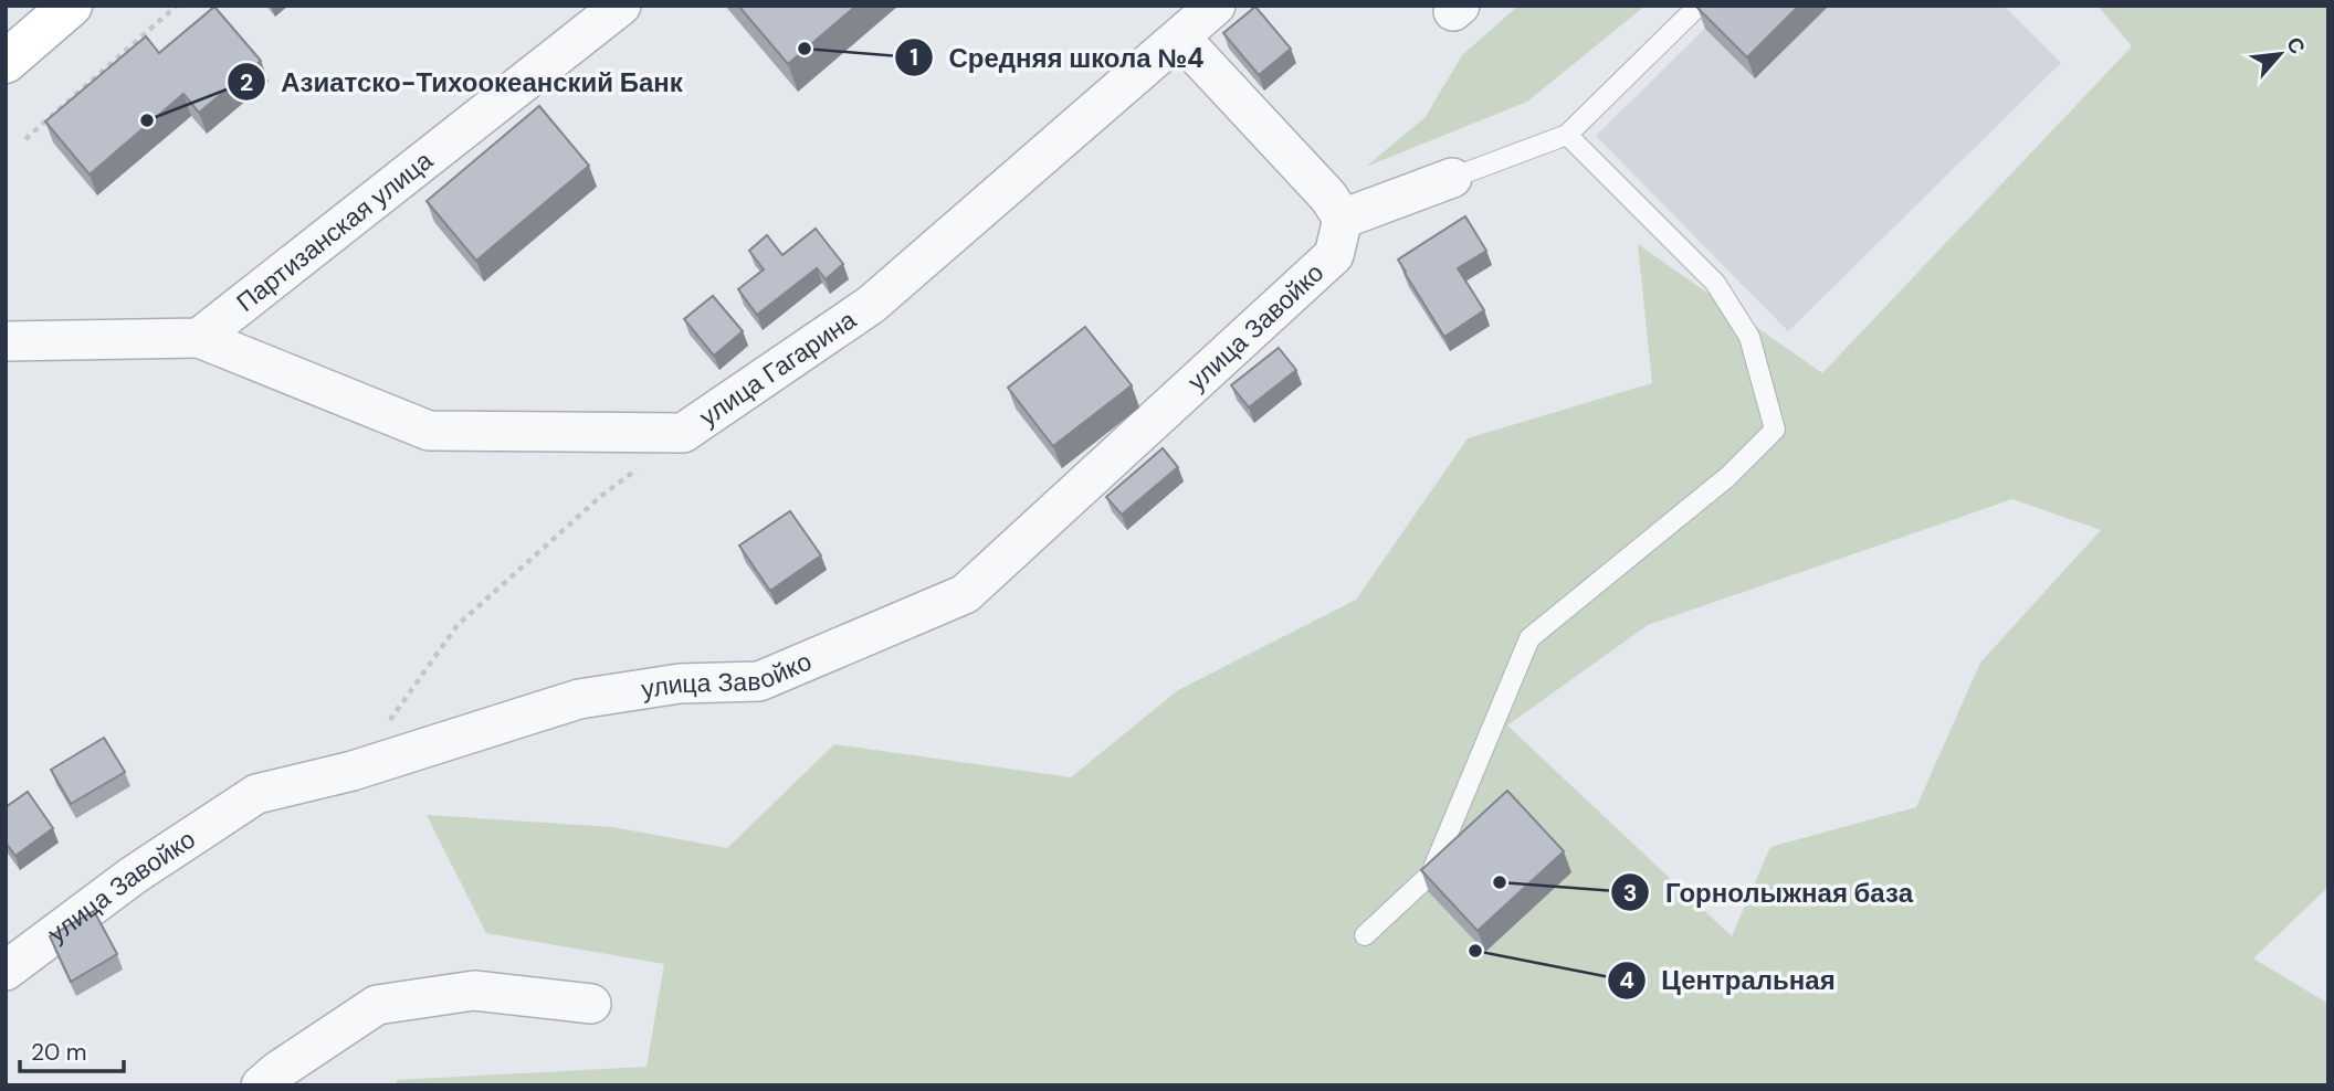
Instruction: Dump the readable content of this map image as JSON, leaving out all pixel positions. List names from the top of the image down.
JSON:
{
  "streets": {
    "street": ["Партизанская улица", "улица Завойко", "улица Гагарина"]
  },
  "crossings": [
    ["Партизанская улица", "улица Гагарина"]
  ],
  "places": [
    "Средняя школа №4",
    "Азиатско-Тихоокеанский Банк",
    "Горнолыжная база",
    "Центральная"
  ],
  "scale_bar": "20 m",
  "north": "top right"
}
